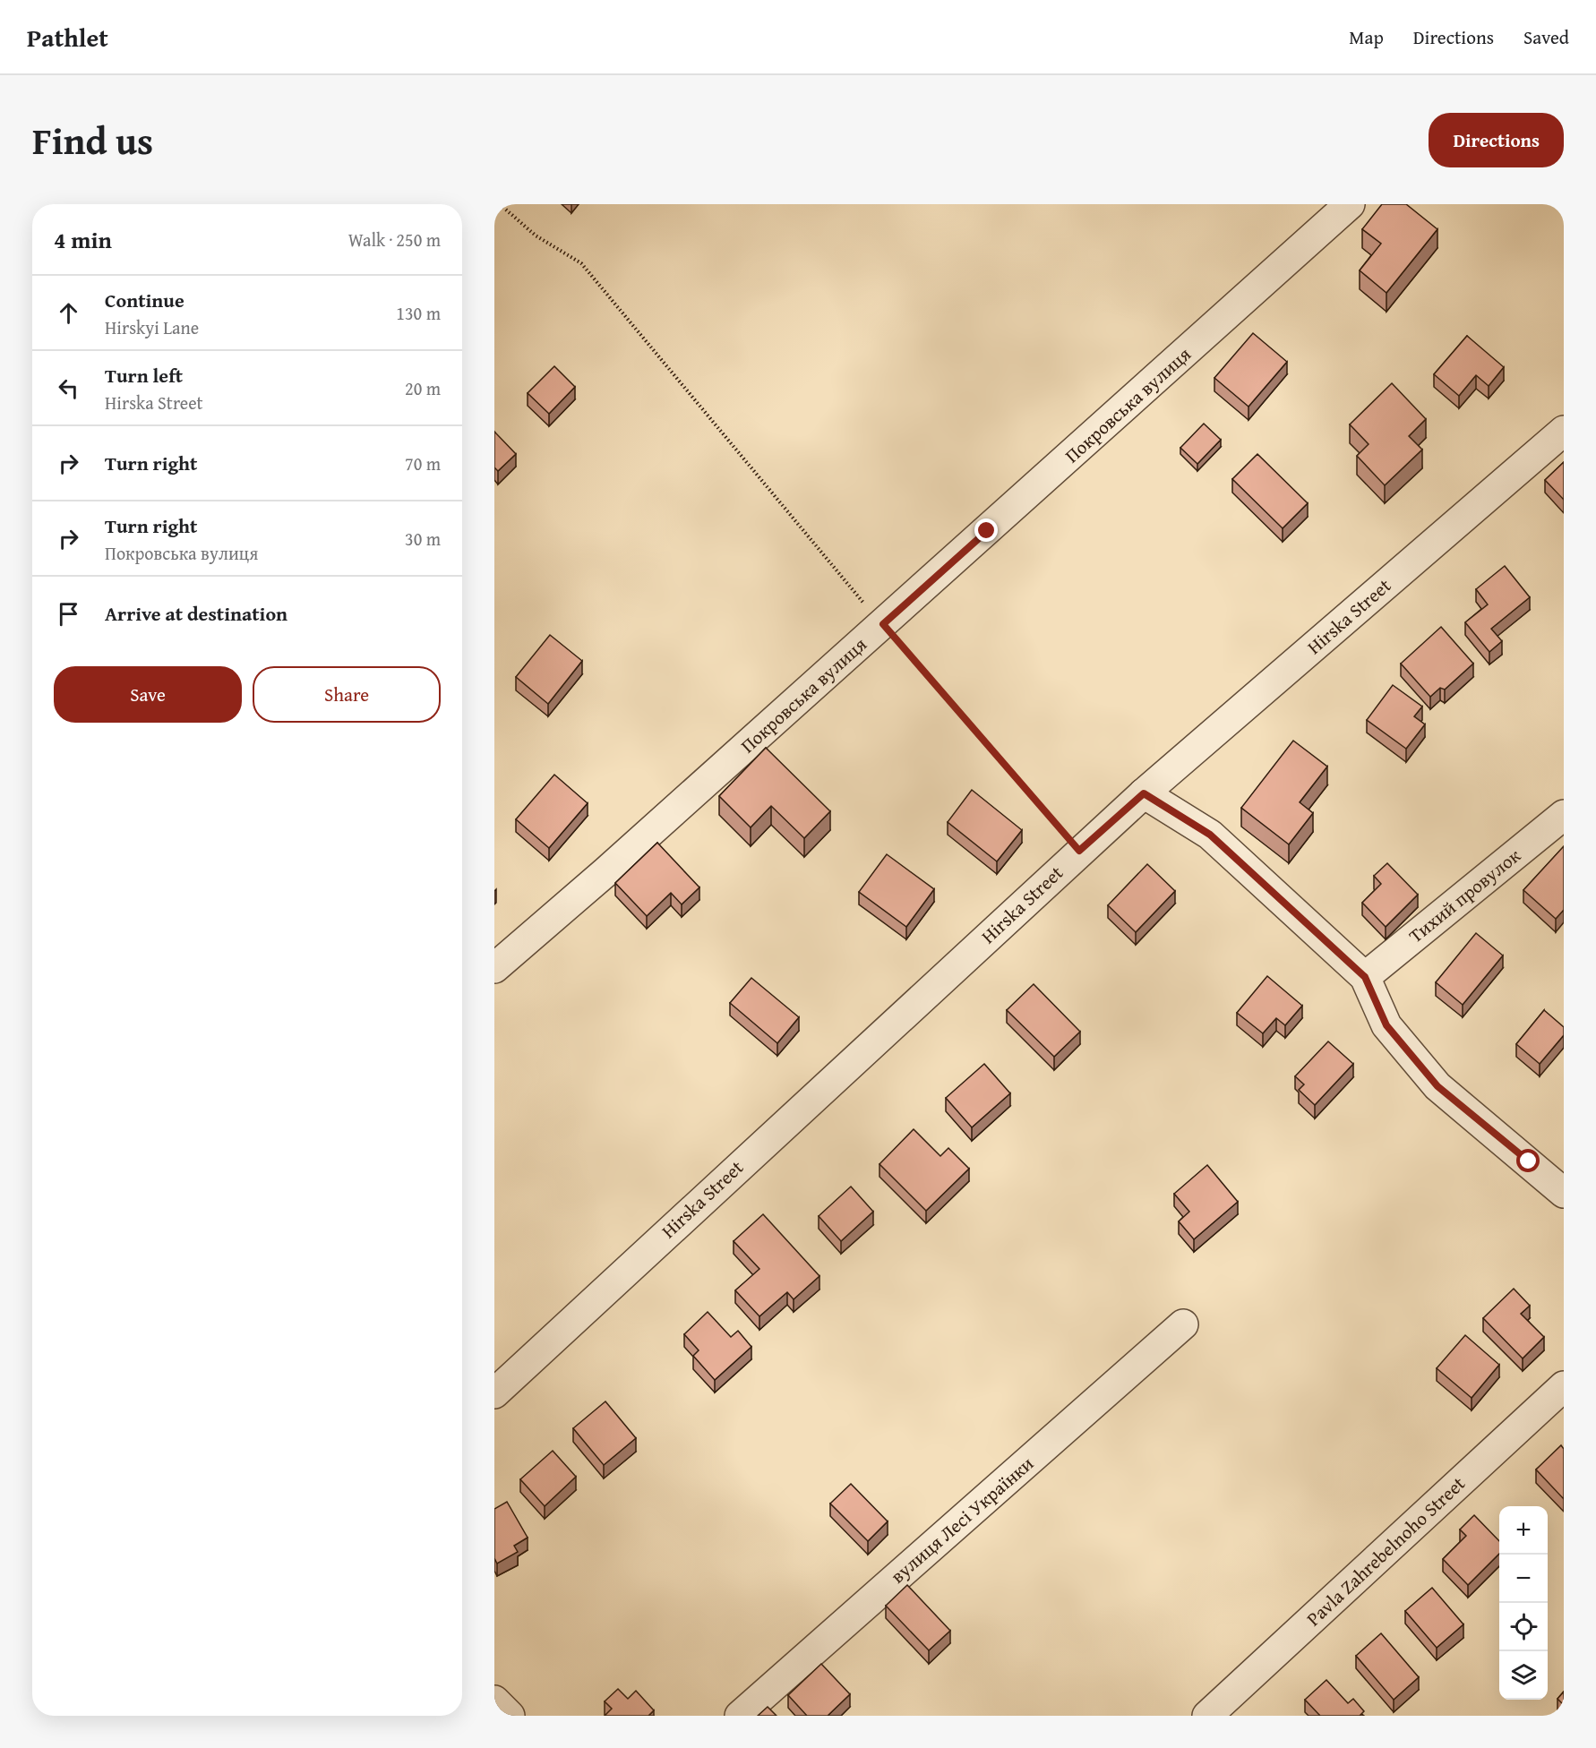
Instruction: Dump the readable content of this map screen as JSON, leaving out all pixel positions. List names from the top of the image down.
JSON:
{
  "streets": {
    "street": [
      "Покровська вулиця",
      "Hirska Street",
      "Тихий провулок",
      "вулиця Лесі Українки",
      "Pavla Zahrebelnoho Street"
    ]
  },
  "page": {
    "header": "Pathlet",
    "nav": ["Map", "Directions", "Saved"],
    "title": "Find us",
    "buttons": [
      "Directions",
      ["Save", "Share"]
    ],
    "heading": ["4 min", "Walk · 250 m"],
    "list": [
      ["Continue", "Hirskyi Lane", "130 m"],
      ["Turn left", "Hirska Street", "20 m"],
      ["Turn right", "70 m"],
      ["Turn right", "Покровська вулиця", "30 m"],
      "Arrive at destination"
    ],
    "map_buttons": ["+", "−"]
  }
}
